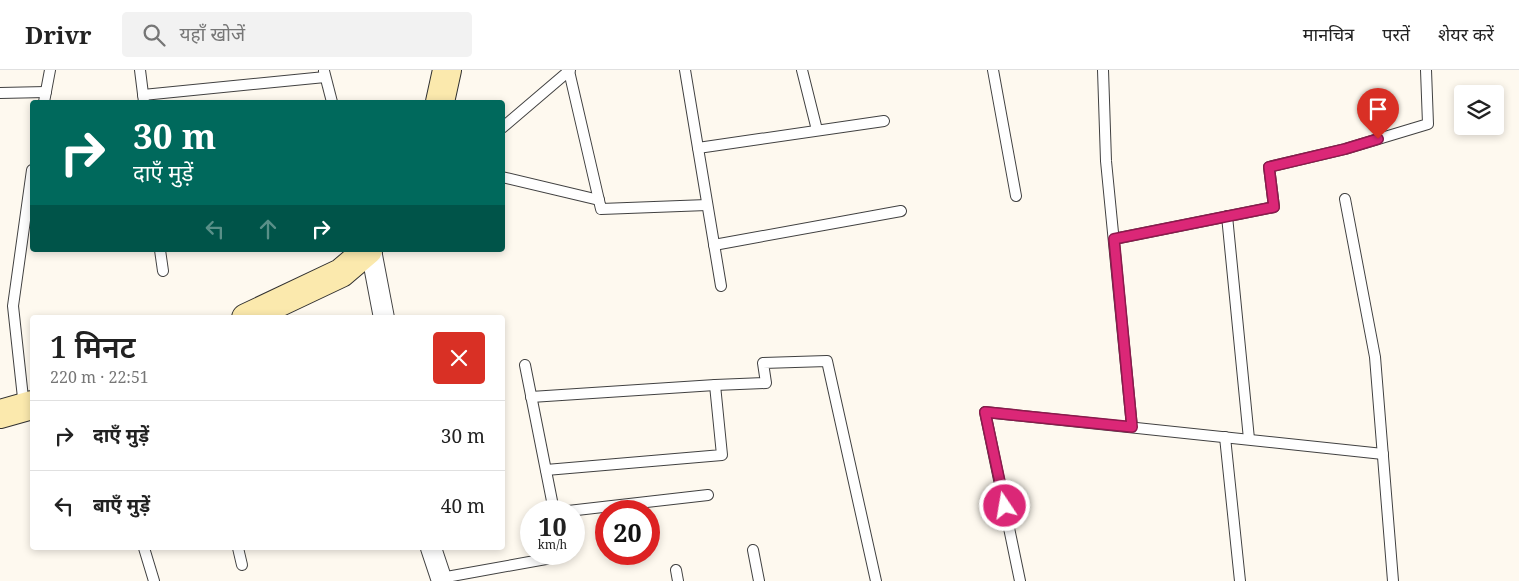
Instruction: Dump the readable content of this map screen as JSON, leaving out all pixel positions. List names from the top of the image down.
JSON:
{
  "page": {
    "header": "Drivr",
    "search": "यहाँ खोजें",
    "nav": ["मानचित्र", "परतें", "शेयर करें"],
    "turn": ["30 m", "दाएँ मुड़ें"],
    "heading": ["1 मिनट", "220 m · 22:51"],
    "list": [
      {
        "name": "दाएँ मुड़ें",
        "value": "30 m"
      },
      {
        "name": "बाएँ मुड़ें",
        "value": "40 m"
      }
    ],
    "speed": "10 km/h",
    "limit": "20"
  }
}
